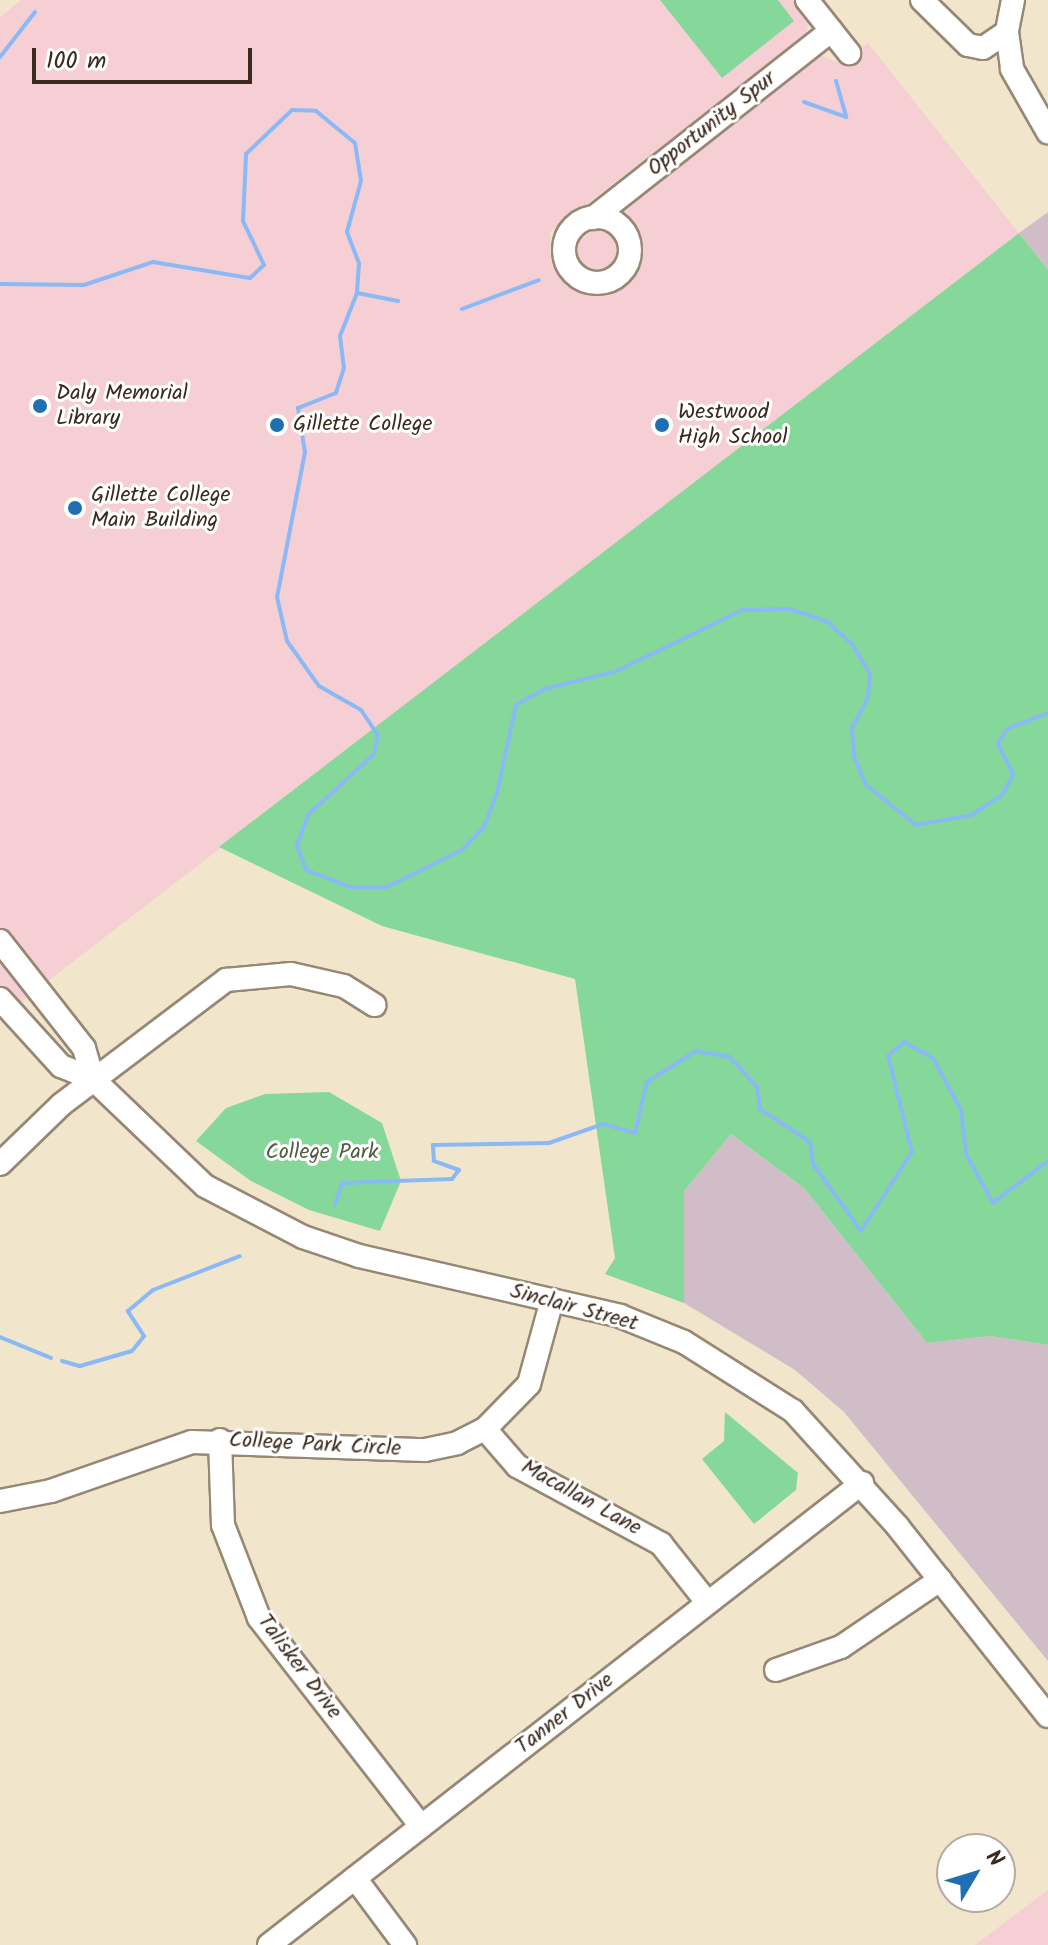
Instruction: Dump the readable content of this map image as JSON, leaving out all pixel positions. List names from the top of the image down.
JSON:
{
  "streets": {
    "street": [
      "Opportunity Spur",
      "Sinclair Street",
      "College Park Circle",
      "Macallan Lane",
      "Talisker Drive",
      "Tanner Drive"
    ]
  },
  "crossings": [
    ["Sinclair Street", "College Park Circle"],
    ["Sinclair Street", "Tanner Drive"],
    ["College Park Circle", "Macallan Lane"],
    ["College Park Circle", "Talisker Drive"],
    ["Macallan Lane", "Tanner Drive"],
    ["Talisker Drive", "Tanner Drive"]
  ],
  "parks": ["College Park"],
  "places": [
    "Daly Memorial Library",
    "Gillette College",
    "Westwood High School",
    "Gillette College Main Building"
  ],
  "scale_bar": "100 m",
  "north": "top right"
}
